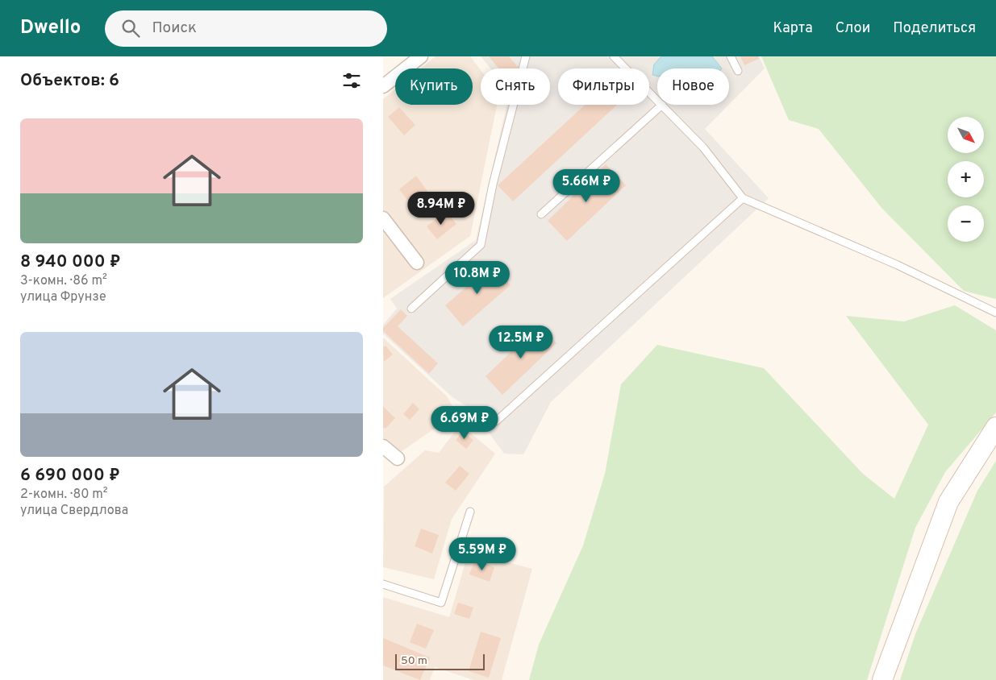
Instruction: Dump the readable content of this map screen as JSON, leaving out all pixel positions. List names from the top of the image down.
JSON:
{
  "scale_bar": "50 m",
  "north": "bottom right",
  "page": {
    "header": "Dwello",
    "search": "Поиск",
    "nav": ["Карта", "Слои", "Поделиться"],
    "heading": "Объектов: 6",
    "chip": [
      "Купить",
      "Снять",
      "Фильтры",
      "Новое"
    ],
    "list": [
      {
        "name": "8 940 000 ₽",
        "note": "3-комн. · 86 m² · улица Фрунзе"
      },
      {
        "name": "6 690 000 ₽",
        "note": "2-комн. · 80 m² · улица Свердлова"
      }
    ],
    "map_buttons": ["+", "−"],
    "price": [
      "5.66M ₽",
      "8.94M ₽",
      "10.8M ₽",
      "12.5M ₽",
      "6.69M ₽",
      "5.59M ₽"
    ],
    "scale": "50 m"
  }
}
